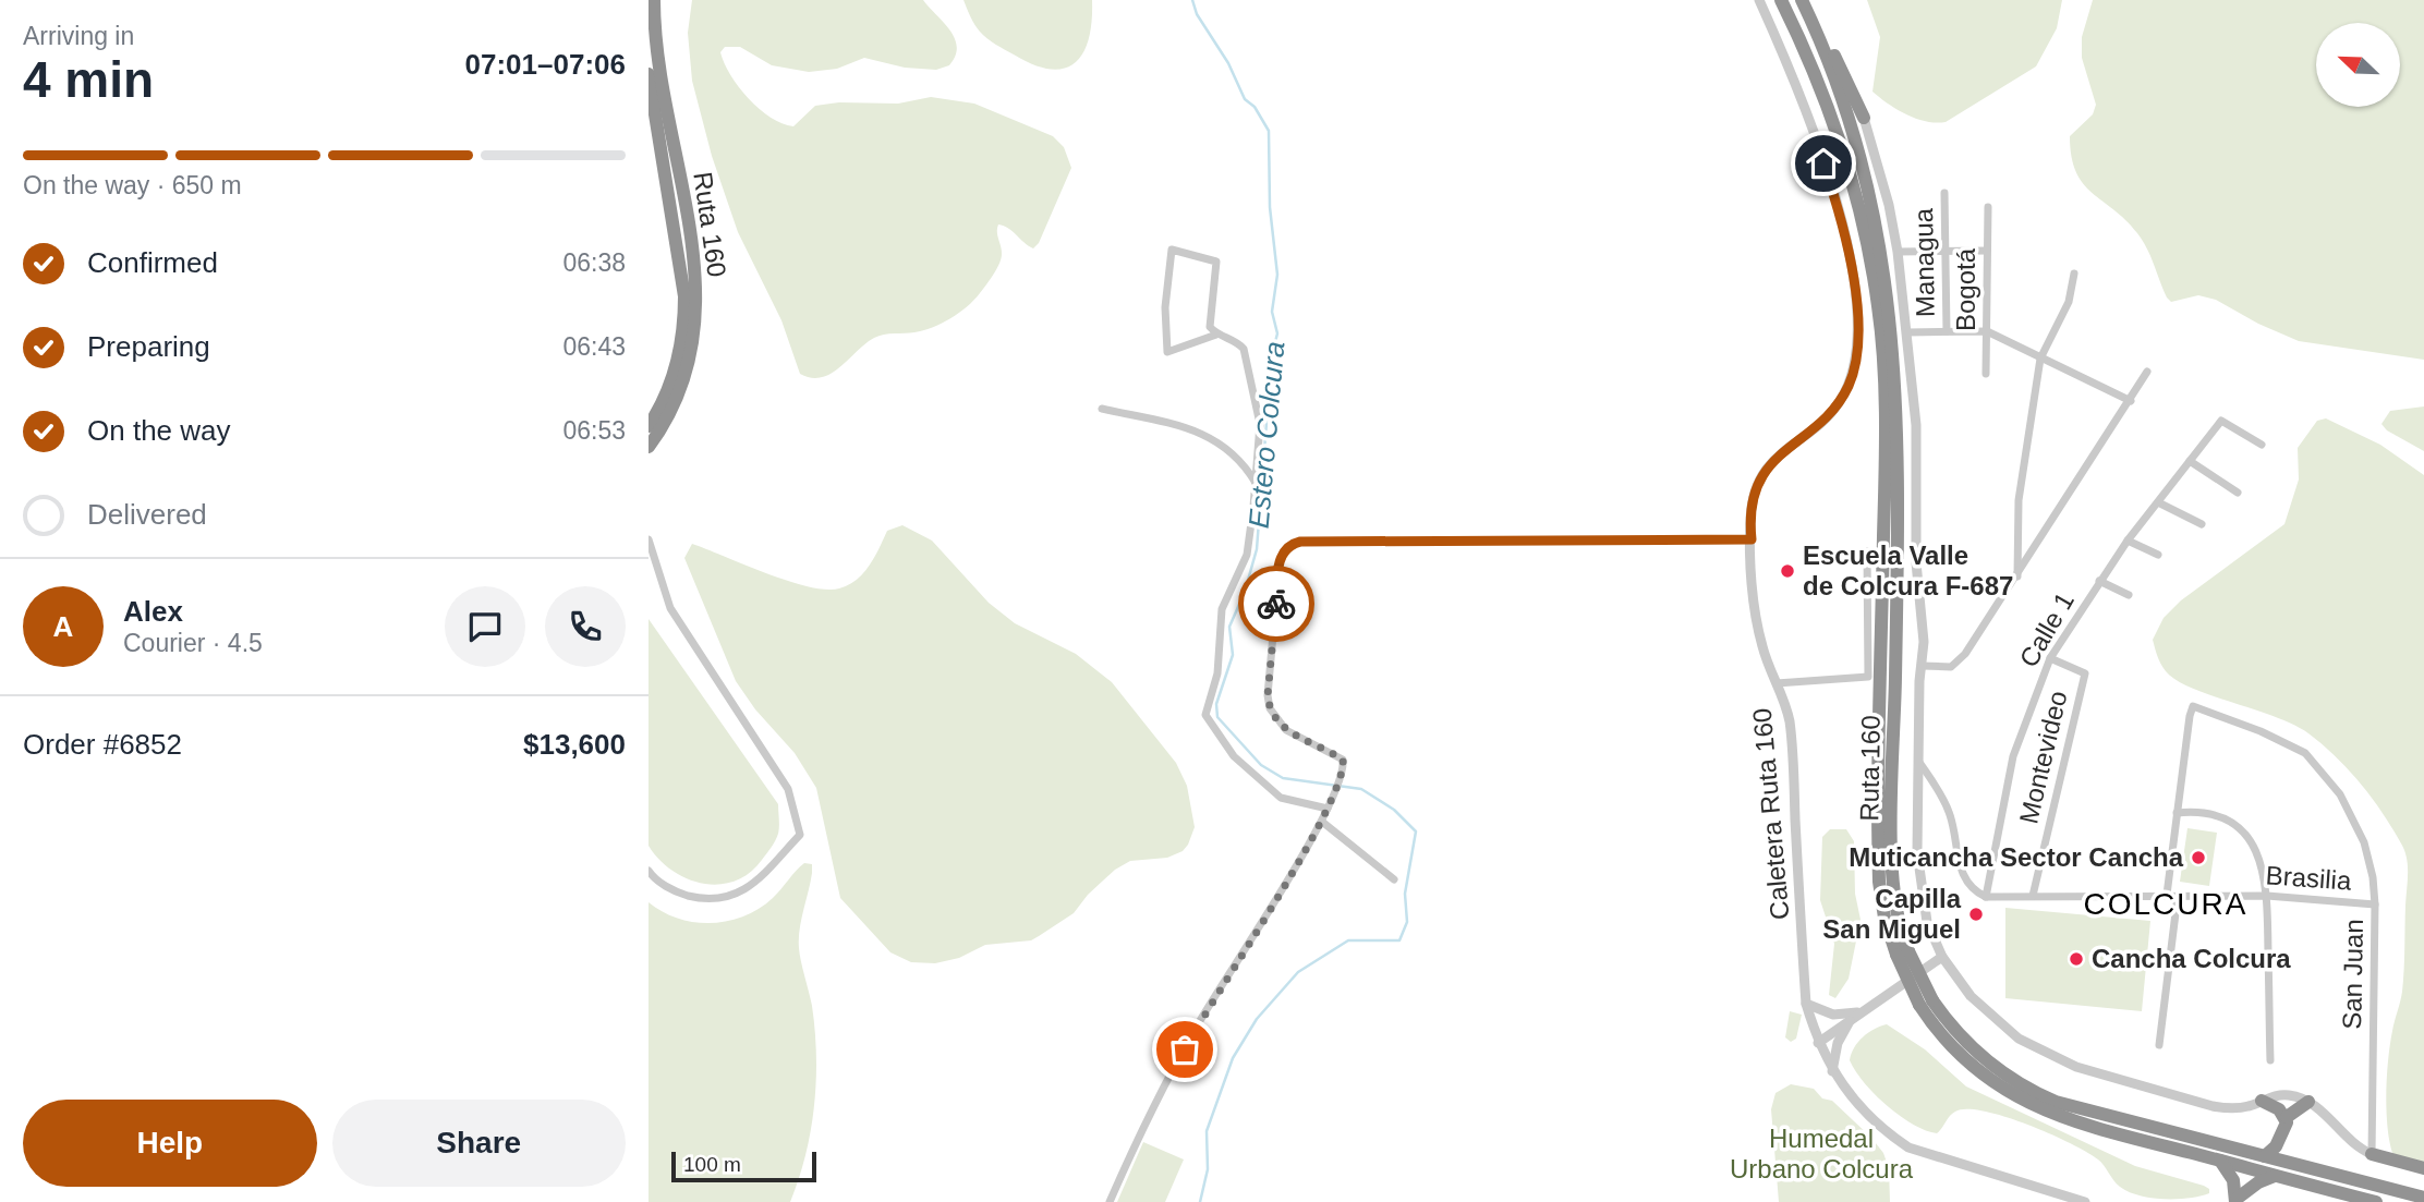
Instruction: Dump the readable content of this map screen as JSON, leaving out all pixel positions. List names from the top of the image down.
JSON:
{
  "streets": {
    "highway": ["Ruta 160"],
    "street": [
      "Managua",
      "Bogotá",
      "Calle 1",
      "Montevideo",
      "Caletera Ruta 160",
      "Brasilia",
      "San Juan"
    ]
  },
  "crossings": [
    ["Calle 1", "Montevideo"],
    ["Calle 1", "Brasilia"],
    ["Montevideo", "Brasilia"],
    ["Brasilia", "San Juan"]
  ],
  "districts": ["COLCURA"],
  "water": ["Estero Colcura"],
  "parks": ["Humedal Urbano Colcura"],
  "places": [
    "Escuela Valle de Colcura F-687",
    "Muticancha Sector Cancha",
    "Capilla San Miguel",
    "Cancha Colcura"
  ],
  "scale_bar": "100 m",
  "north": "top left",
  "page": {
    "heading": ["4 min", "Arriving in", "07:01–07:06"],
    "panel": [
      "Alex",
      "Courier · 4.5",
      "Order #6852",
      "$13,600"
    ],
    "bar": "On the way · 650 m",
    "list": [
      ["Confirmed", "06:38"],
      ["Preparing", "06:43"],
      ["On the way", "06:53"],
      "Delivered"
    ],
    "round": "A",
    "buttons": ["Help", "Share"],
    "scale": "100 m"
  }
}
